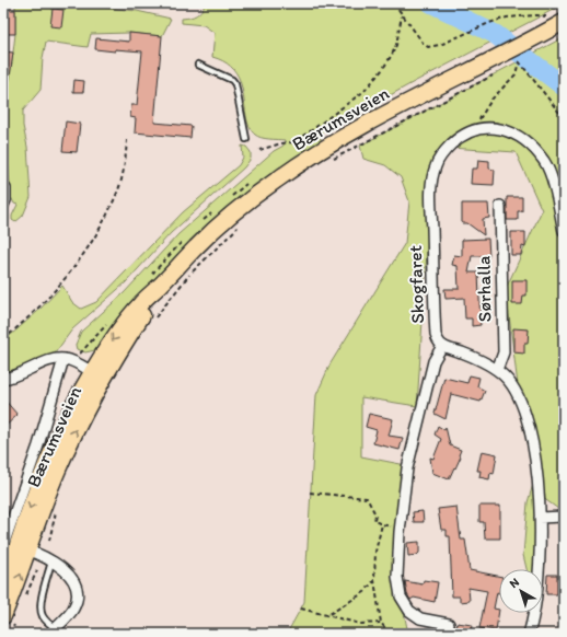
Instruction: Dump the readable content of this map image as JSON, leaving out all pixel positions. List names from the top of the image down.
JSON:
{
  "streets": {
    "main road": ["Bærumsveien"],
    "street": ["Skogfaret", "Sørhalla"]
  },
  "north": "top left"
}
